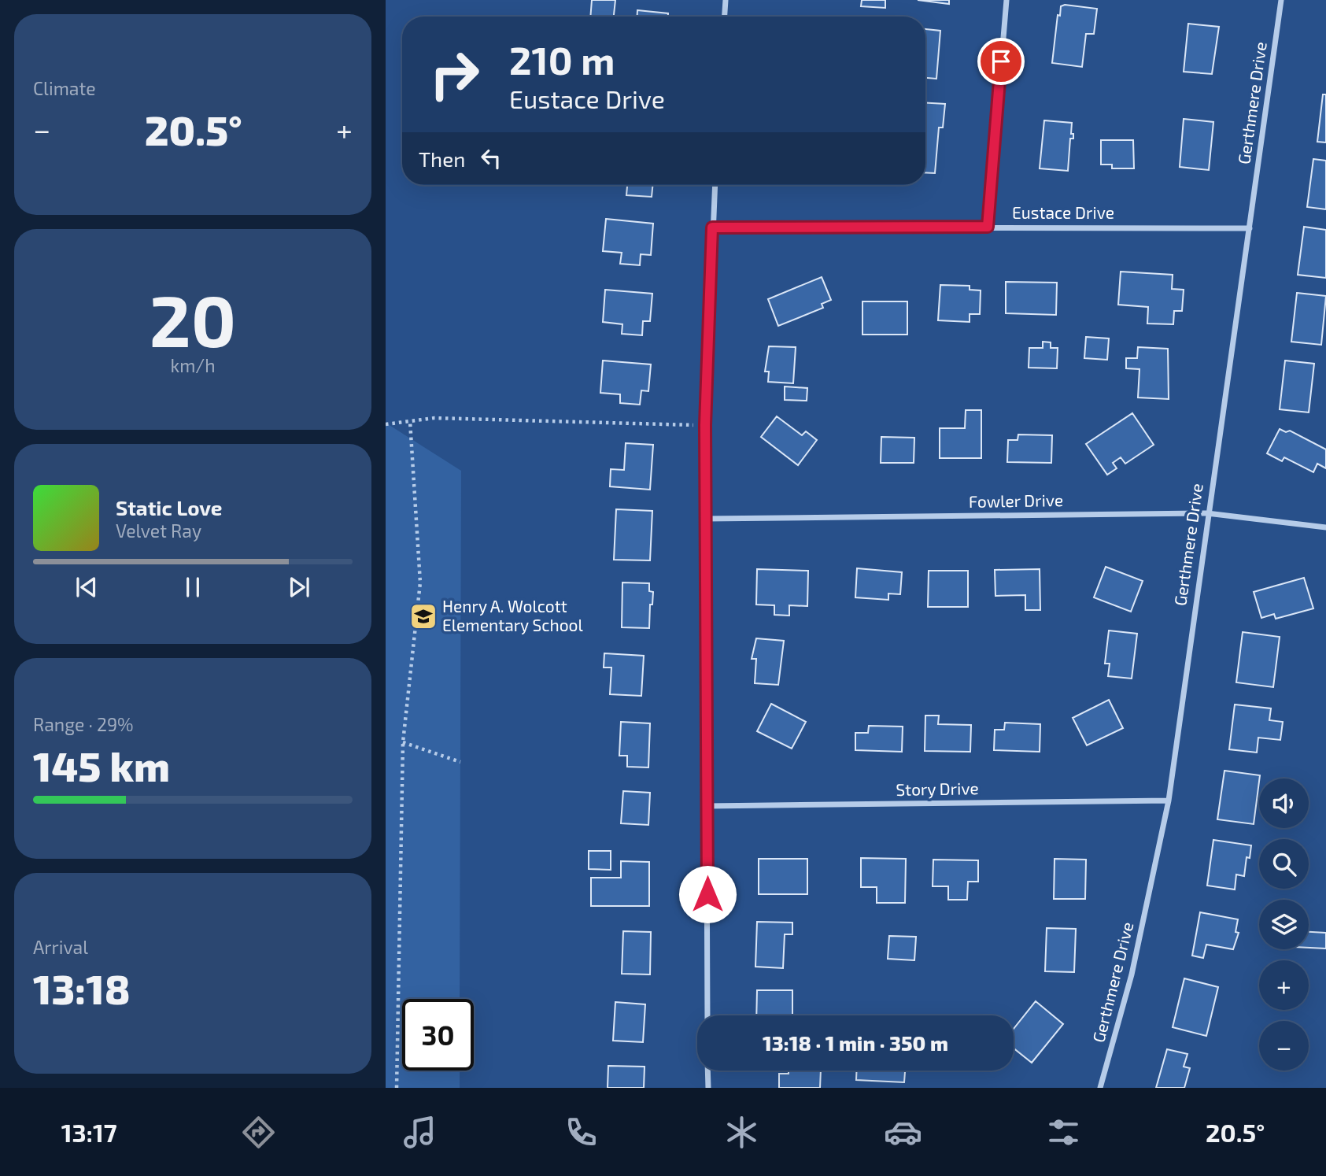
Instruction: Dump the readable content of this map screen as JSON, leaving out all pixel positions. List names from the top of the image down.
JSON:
{
  "streets": {
    "street": [
      "Gerthmere Drive",
      "Eustace Drive",
      "Fowler Drive",
      "Story Drive"
    ]
  },
  "crossings": [
    ["Gerthmere Drive", "Eustace Drive"],
    ["Gerthmere Drive", "Fowler Drive"],
    ["Gerthmere Drive", "Story Drive"]
  ],
  "places": {
    "school or university": ["Henry A. Wolcott Elementary School"]
  },
  "page": {
    "tile": [
      "Climate",
      ["20", "km/h"],
      ["Range · 29%", "145 km"],
      ["Arrival", "13:18"]
    ],
    "turn": ["210 m", "Eustace Drive"],
    "heat": ["−", "20.5°", "+"],
    "then": "Then",
    "song": ["Static Love", "Velvet Ray"],
    "map_buttons": ["+", "−"],
    "limit": "30",
    "trip": "13:18 · 1 min · 350 m",
    "tabs": ["13:17", "20.5°"]
  }
}
